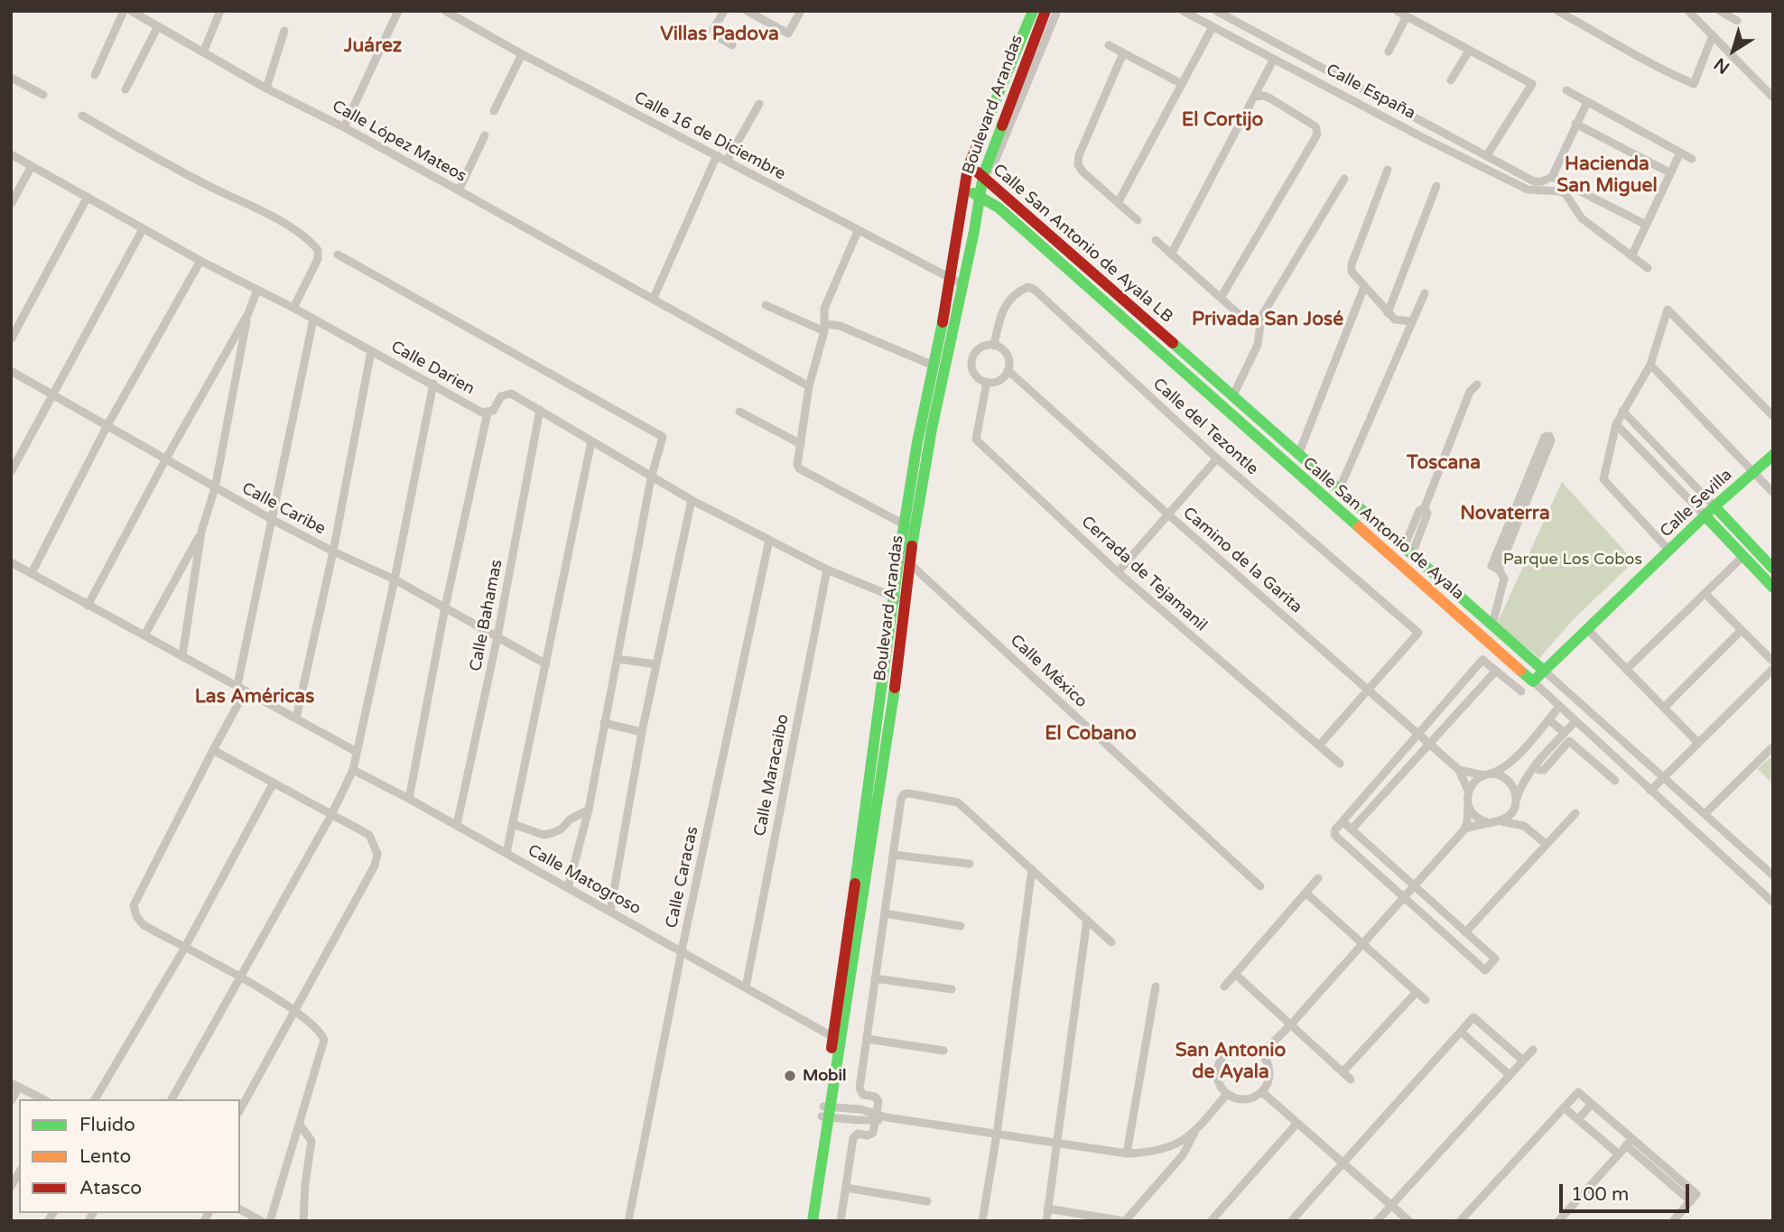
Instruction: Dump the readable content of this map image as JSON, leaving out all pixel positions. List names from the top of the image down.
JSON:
{
  "streets": {
    "main road": [
      "Boulevard Arandas",
      "Calle San Antonio de Ayala LB",
      "Calle Sevilla",
      "Calle San Antonio de Ayala"
    ],
    "street": [
      "Calle España",
      "Calle 16 de Diciembre",
      "Calle López Mateos",
      "Calle Darien",
      "Calle del Tezontle",
      "Calle Caribe",
      "Camino de la Garita",
      "Cerrada de Tejamanil",
      "Calle Bahamas",
      "Calle México",
      "Calle Maracaibo",
      "Calle Caracas",
      "Calle Matogroso"
    ]
  },
  "crossings": [
    ["Boulevard Arandas", "Calle 16 de Diciembre"],
    ["Boulevard Arandas", "Calle San Antonio de Ayala LB"],
    ["Boulevard Arandas", "Calle Darien"],
    ["Boulevard Arandas", "Calle San Antonio de Ayala"],
    ["Boulevard Arandas", "Calle México"],
    ["Boulevard Arandas", "Calle Matogroso"],
    ["Calle San Antonio de Ayala LB", "Calle Sevilla"],
    ["Calle Darien", "Calle Bahamas"],
    ["Calle Darien", "Calle Maracaibo"],
    ["Calle Darien", "Calle Caracas"],
    ["Calle del Tezontle", "Camino de la Garita"],
    ["Calle del Tezontle", "Cerrada de Tejamanil"],
    ["Calle Sevilla", "Calle San Antonio de Ayala"],
    ["Calle Caribe", "Calle Bahamas"],
    ["Camino de la Garita", "Cerrada de Tejamanil"],
    ["Calle Bahamas", "Calle Matogroso"],
    ["Calle Maracaibo", "Calle Matogroso"],
    ["Calle Caracas", "Calle Matogroso"]
  ],
  "districts": [
    "Villas Padova",
    "Juárez",
    "El Cortijo",
    "Hacienda San Miguel",
    "Privada San José",
    "Toscana",
    "Novaterra",
    "Las Américas",
    "El Cobano",
    "San Antonio de Ayala"
  ],
  "parks": ["Parque Los Cobos"],
  "places": ["Mobil"],
  "legend": ["Fluido", "Lento", "Atasco"],
  "scale_bar": "100 m",
  "north": "bottom left"
}
